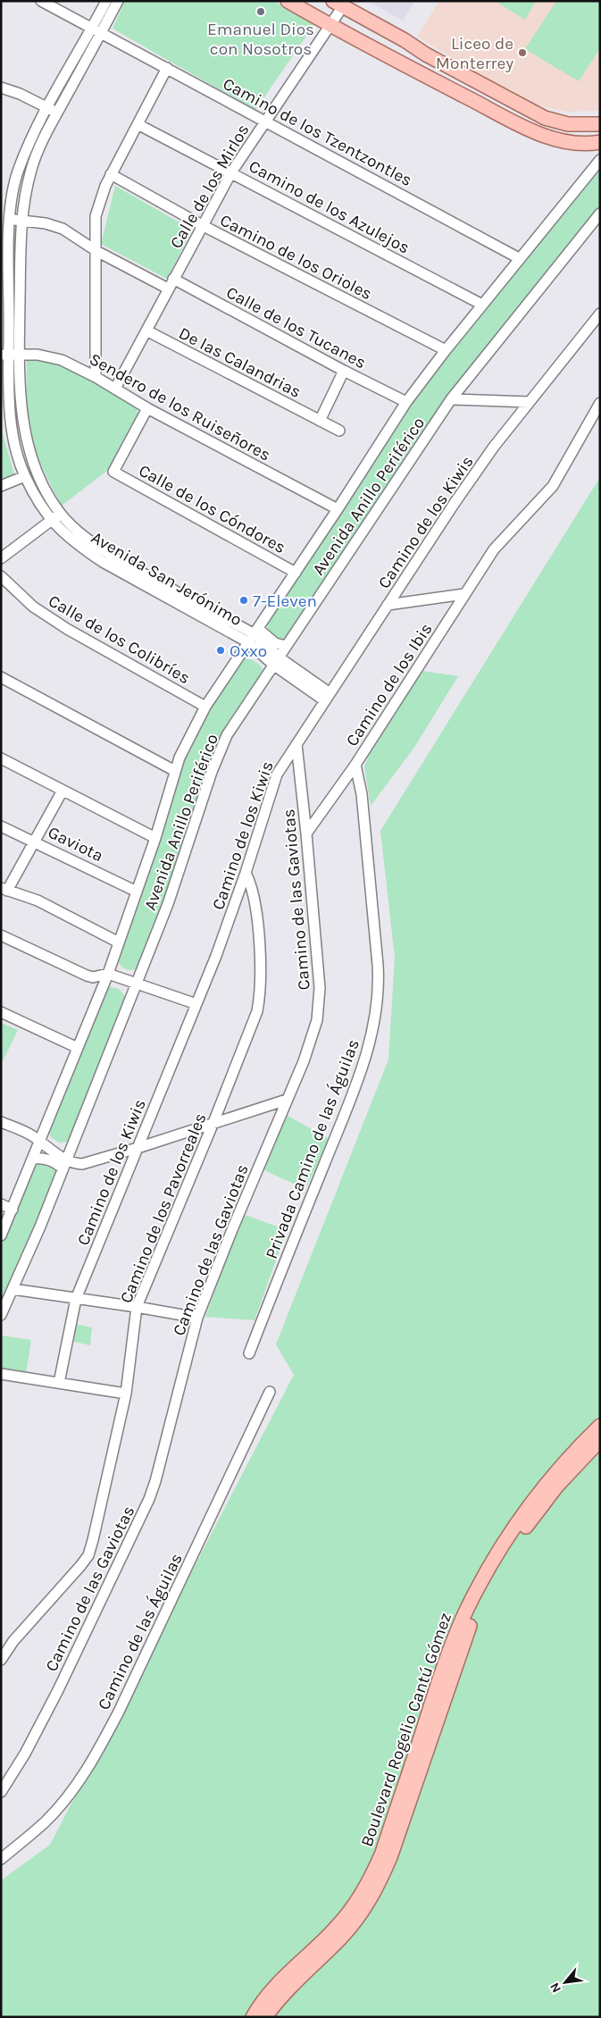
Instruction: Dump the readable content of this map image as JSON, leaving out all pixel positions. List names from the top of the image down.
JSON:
{
  "streets": {
    "main road": ["Boulevard Rogelio Cantú Gómez"],
    "street": [
      "Camino de los Tzentzontles",
      "Calle de los Mirlos",
      "Camino de los Azulejos",
      "Camino de los Orioles",
      "Calle de los Tucanes",
      "De las Calandrias",
      "Sendero de los Ruiseñores",
      "Avenida Anillo Periférico",
      "Calle de los Cóndores",
      "Camino de los Kiwis",
      "Avenida San Jerónimo",
      "Calle de los Colibríes",
      "Camino de los Ibis",
      "Gaviota",
      "Camino de las Gaviotas",
      "Privada Camino de las Águilas",
      "Camino de los Pavorreales",
      "Camino de las Águilas"
    ]
  },
  "crossings": [
    ["Camino de los Tzentzontles", "Calle de los Mirlos"],
    ["Camino de los Tzentzontles", "Avenida Anillo Periférico"],
    ["Camino de los Tzentzontles", "Avenida San Jerónimo"],
    ["Calle de los Mirlos", "Camino de los Azulejos"],
    ["Calle de los Mirlos", "Camino de los Orioles"],
    ["Calle de los Mirlos", "Calle de los Tucanes"],
    ["Calle de los Mirlos", "De las Calandrias"],
    ["Calle de los Mirlos", "Sendero de los Ruiseñores"],
    ["Camino de los Azulejos", "Avenida Anillo Periférico"],
    ["Camino de los Orioles", "Avenida Anillo Periférico"],
    ["Calle de los Tucanes", "Avenida Anillo Periférico"],
    ["Sendero de los Ruiseñores", "Avenida Anillo Periférico"],
    ["Sendero de los Ruiseñores", "Calle de los Cóndores"],
    ["Sendero de los Ruiseñores", "Avenida San Jerónimo"],
    ["Avenida Anillo Periférico", "Calle de los Cóndores"],
    ["Avenida Anillo Periférico", "Avenida San Jerónimo"],
    ["Avenida Anillo Periférico", "Calle de los Colibríes"],
    ["Avenida Anillo Periférico", "Gaviota"],
    ["Camino de los Kiwis", "Avenida San Jerónimo"],
    ["Camino de los Kiwis", "Camino de las Gaviotas"],
    ["Camino de los Kiwis", "Camino de los Pavorreales"],
    ["Camino de los Ibis", "Camino de las Gaviotas"],
    ["Camino de los Ibis", "Privada Camino de las Águilas"]
  ],
  "places": [
    "Emanuel Dios con Nosotros",
    "Liceo de Monterrey",
    "7-Eleven",
    "Oxxo"
  ],
  "north": "bottom left"
}
